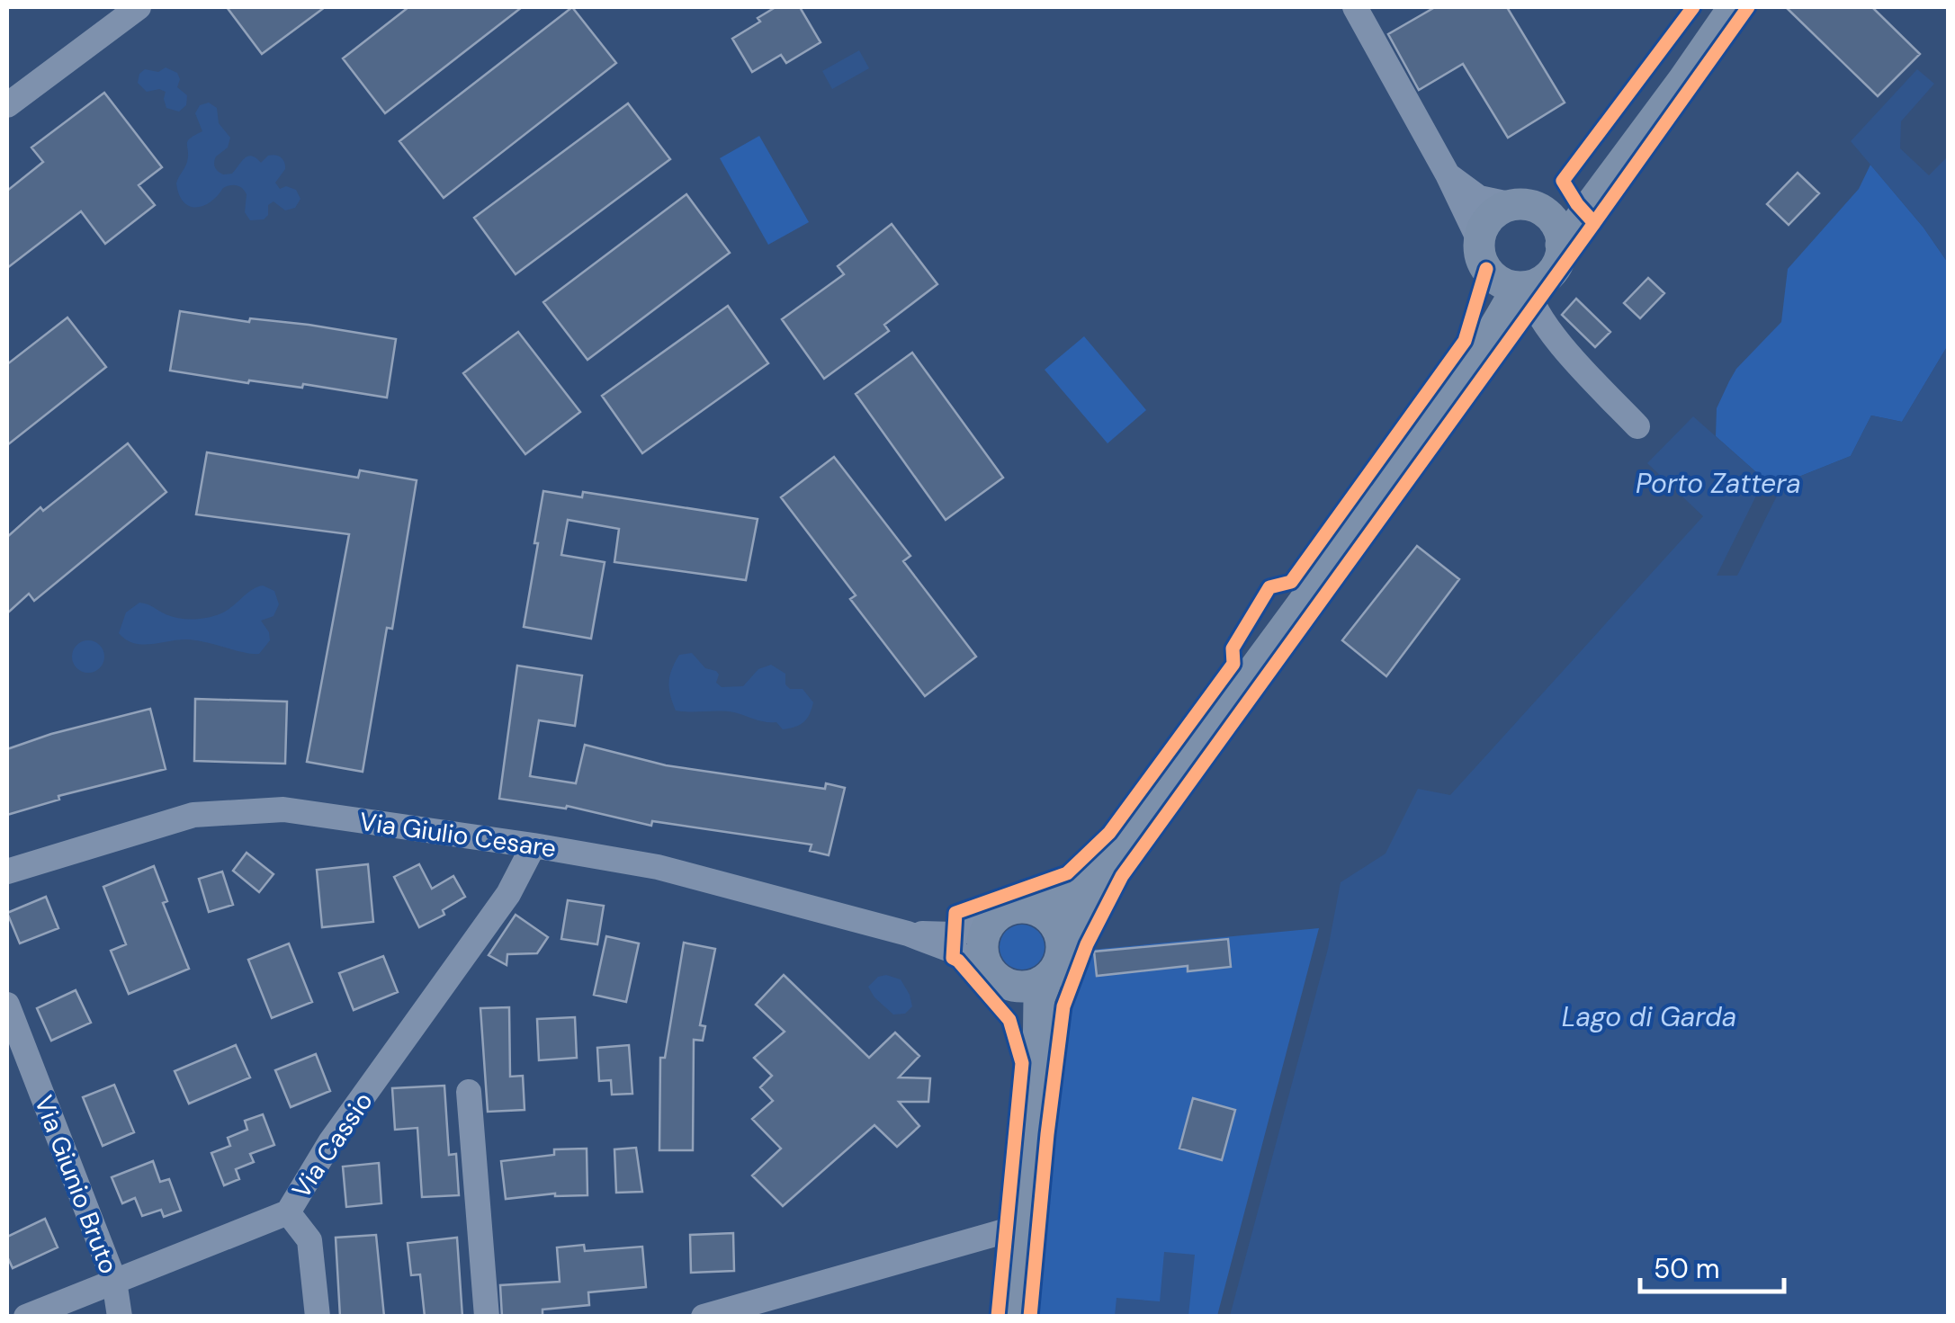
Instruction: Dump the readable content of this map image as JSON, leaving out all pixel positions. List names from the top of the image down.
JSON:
{
  "streets": {
    "street": ["Via Giulio Cesare", "Via Cassio", "Via Giunio Bruto"]
  },
  "crossings": [
    ["Via Giulio Cesare", "Via Cassio"],
    ["Via Cassio", "Via Giunio Bruto"]
  ],
  "water": ["Porto Zattera", "Lago di Garda"],
  "scale_bar": "50 m"
}
